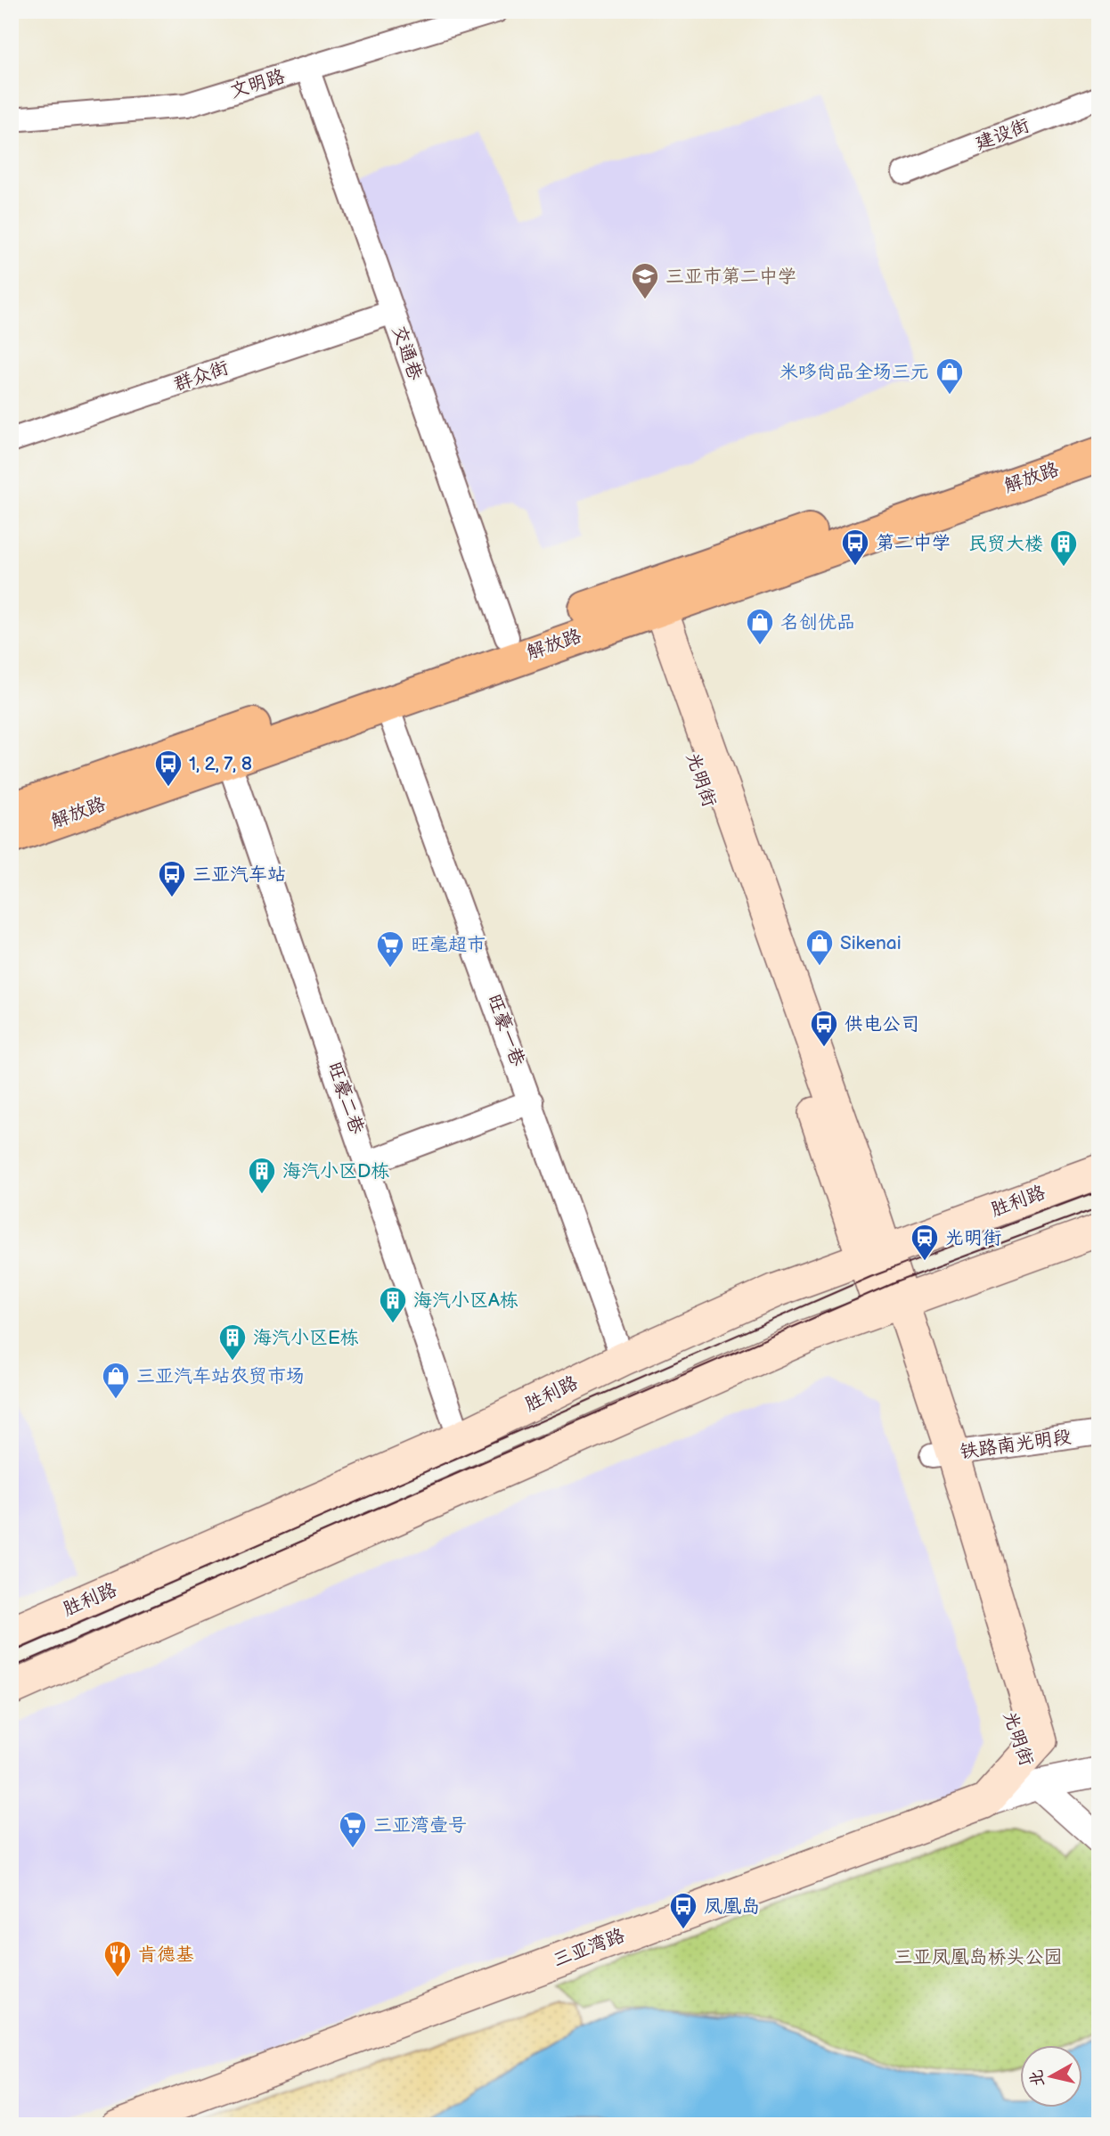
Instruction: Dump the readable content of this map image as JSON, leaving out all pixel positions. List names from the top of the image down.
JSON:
{
  "streets": {
    "main road": [
      "解放路",
      "光明街",
      "胜利路",
      "三亚湾路"
    ],
    "street": [
      "文明路",
      "建设街",
      "交通巷",
      "群众街",
      "旺豪一巷",
      "旺豪二巷",
      "铁路南光明段"
    ]
  },
  "crossings": [
    ["文明路", "交通巷"],
    ["交通巷", "群众街"],
    ["交通巷", "解放路"],
    ["解放路", "光明街"],
    ["解放路", "旺豪一巷"],
    ["解放路", "旺豪二巷"],
    ["光明街", "胜利路"],
    ["光明街", "铁路南光明段"],
    ["光明街", "三亚湾路"],
    ["旺豪一巷", "胜利路"],
    ["旺豪二巷", "胜利路"]
  ],
  "parks": ["三亚凤凰岛桥头公园"],
  "places": {
    "school or university": ["三亚市第二中学"],
    "shop": [
      "米哆尚品全场三元",
      "名创优品",
      "Sikenai",
      "三亚汽车站农贸市场"
    ],
    "bus stop": [
      "第二中学",
      "1, 2, 7, 8",
      "三亚汽车站",
      "供电公司",
      "凤凰岛"
    ],
    "building": [
      "民贸大楼",
      "海汽小区D栋",
      "海汽小区A栋",
      "海汽小区E栋"
    ],
    "supermarket": ["旺毫超市", "三亚湾壹号"],
    "station": ["光明街"],
    "restaurant": ["肯德基"]
  },
  "north": "left"
}
